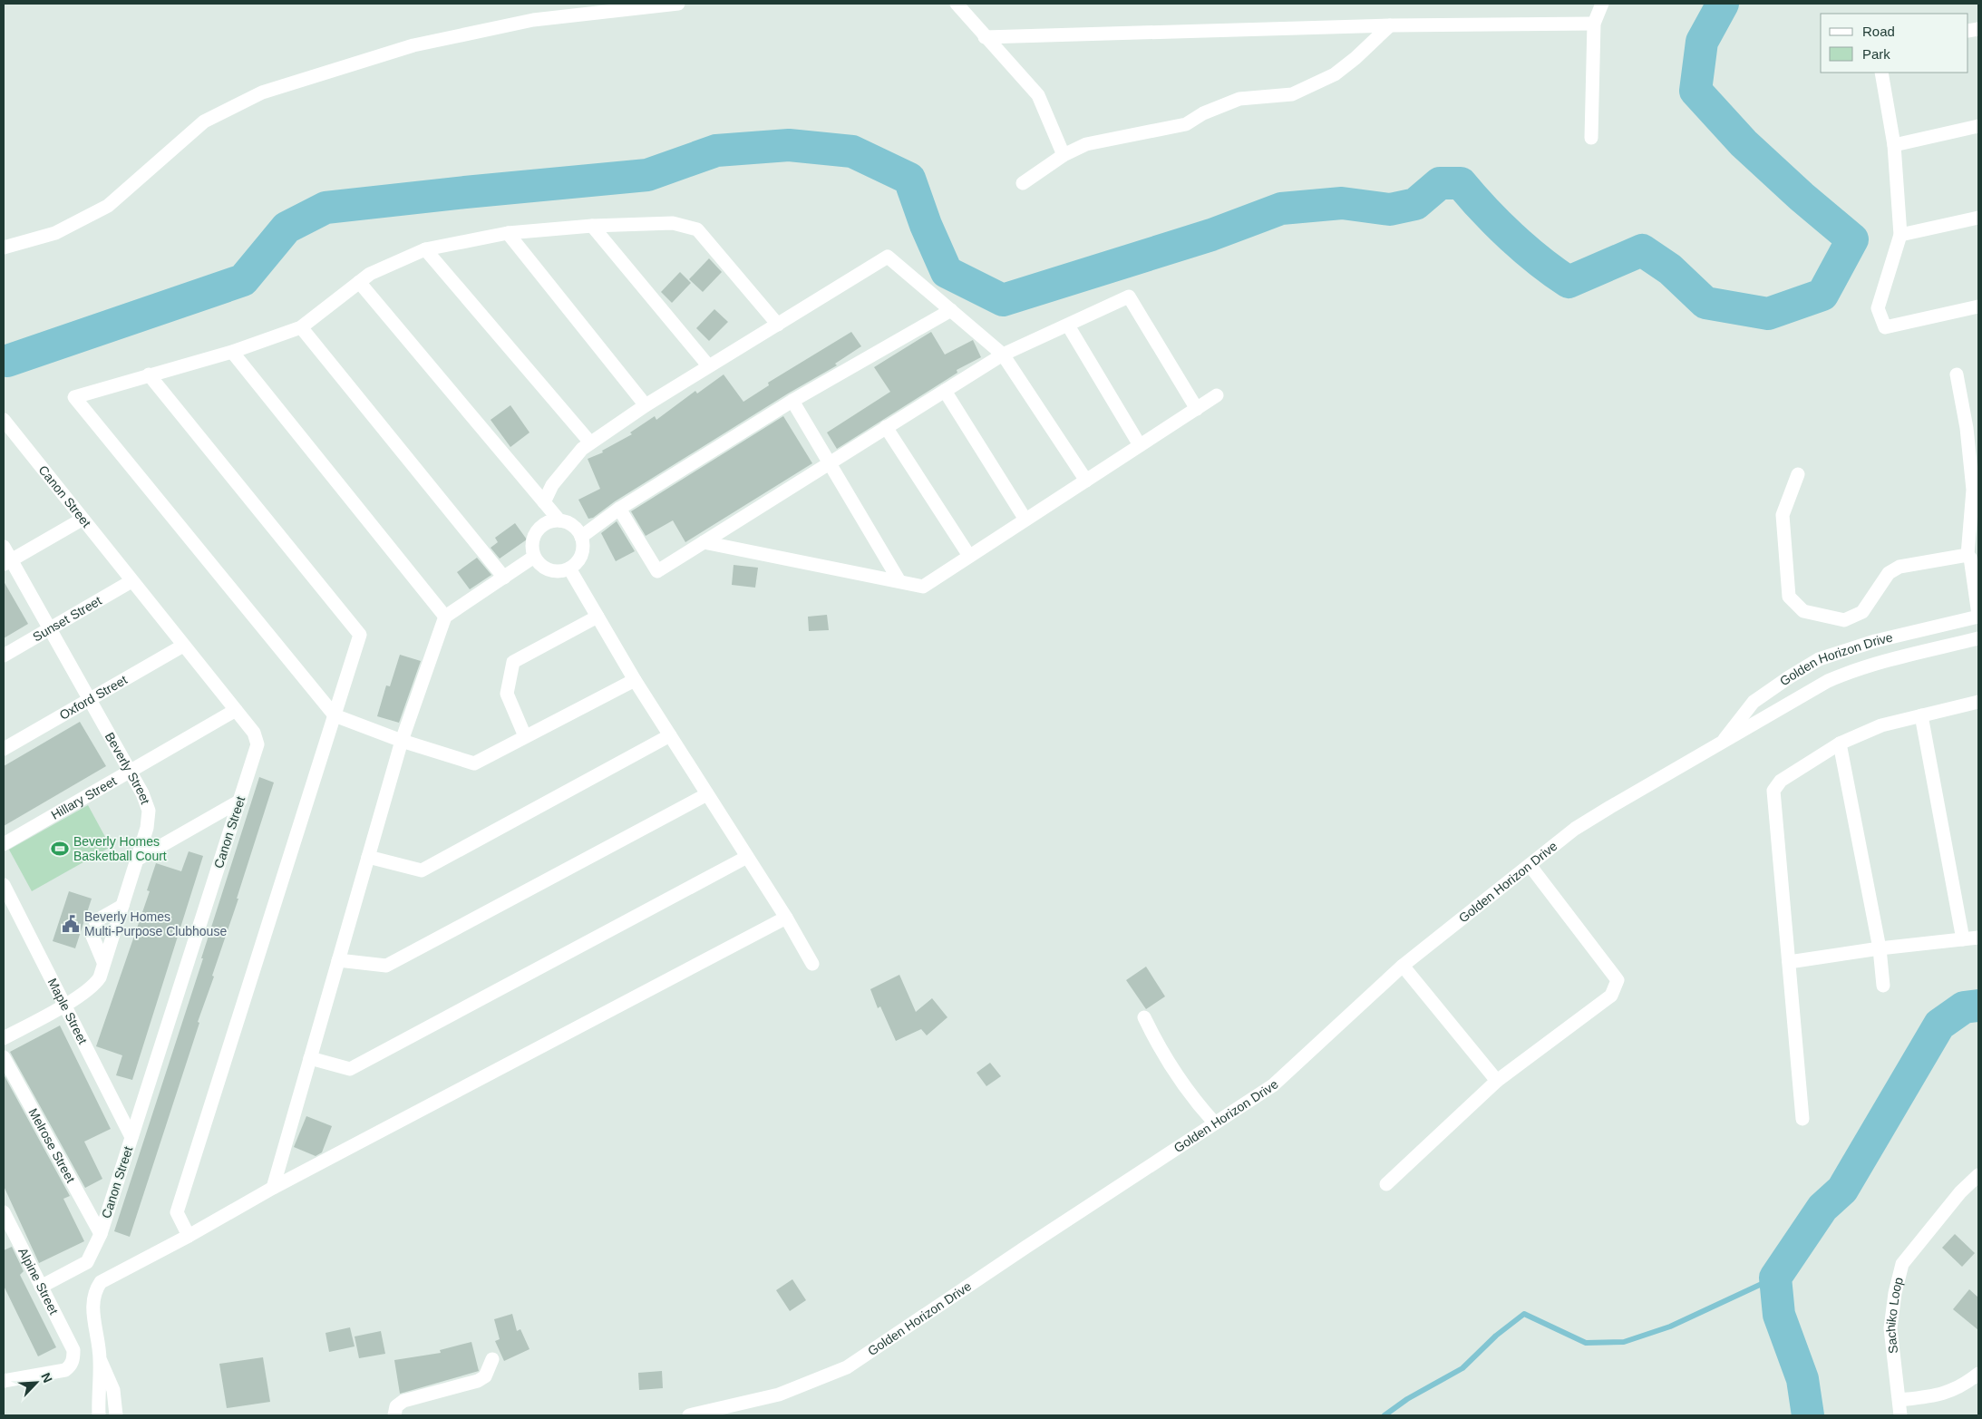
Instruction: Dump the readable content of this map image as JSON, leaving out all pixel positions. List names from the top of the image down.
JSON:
{
  "streets": {
    "street": [
      "Canon Street",
      "Sunset Street",
      "Golden Horizon Drive",
      "Oxford Street",
      "Beverly Street",
      "Hillary Street",
      "Maple Street",
      "Melrose Street",
      "Alpine Street",
      "Sachiko Loop"
    ]
  },
  "crossings": [
    ["Canon Street", "Sunset Street"],
    ["Canon Street", "Oxford Street"],
    ["Canon Street", "Hillary Street"],
    ["Canon Street", "Maple Street"],
    ["Canon Street", "Melrose Street"],
    ["Canon Street", "Alpine Street"],
    ["Sunset Street", "Beverly Street"],
    ["Oxford Street", "Beverly Street"],
    ["Beverly Street", "Hillary Street"],
    ["Beverly Street", "Maple Street"]
  ],
  "places": {
    "sports": ["Beverly Homes Basketball Court"],
    "public building": ["Beverly Homes Multi-Purpose Clubhouse"]
  },
  "legend": ["Road", "Park"],
  "north": "top right"
}
